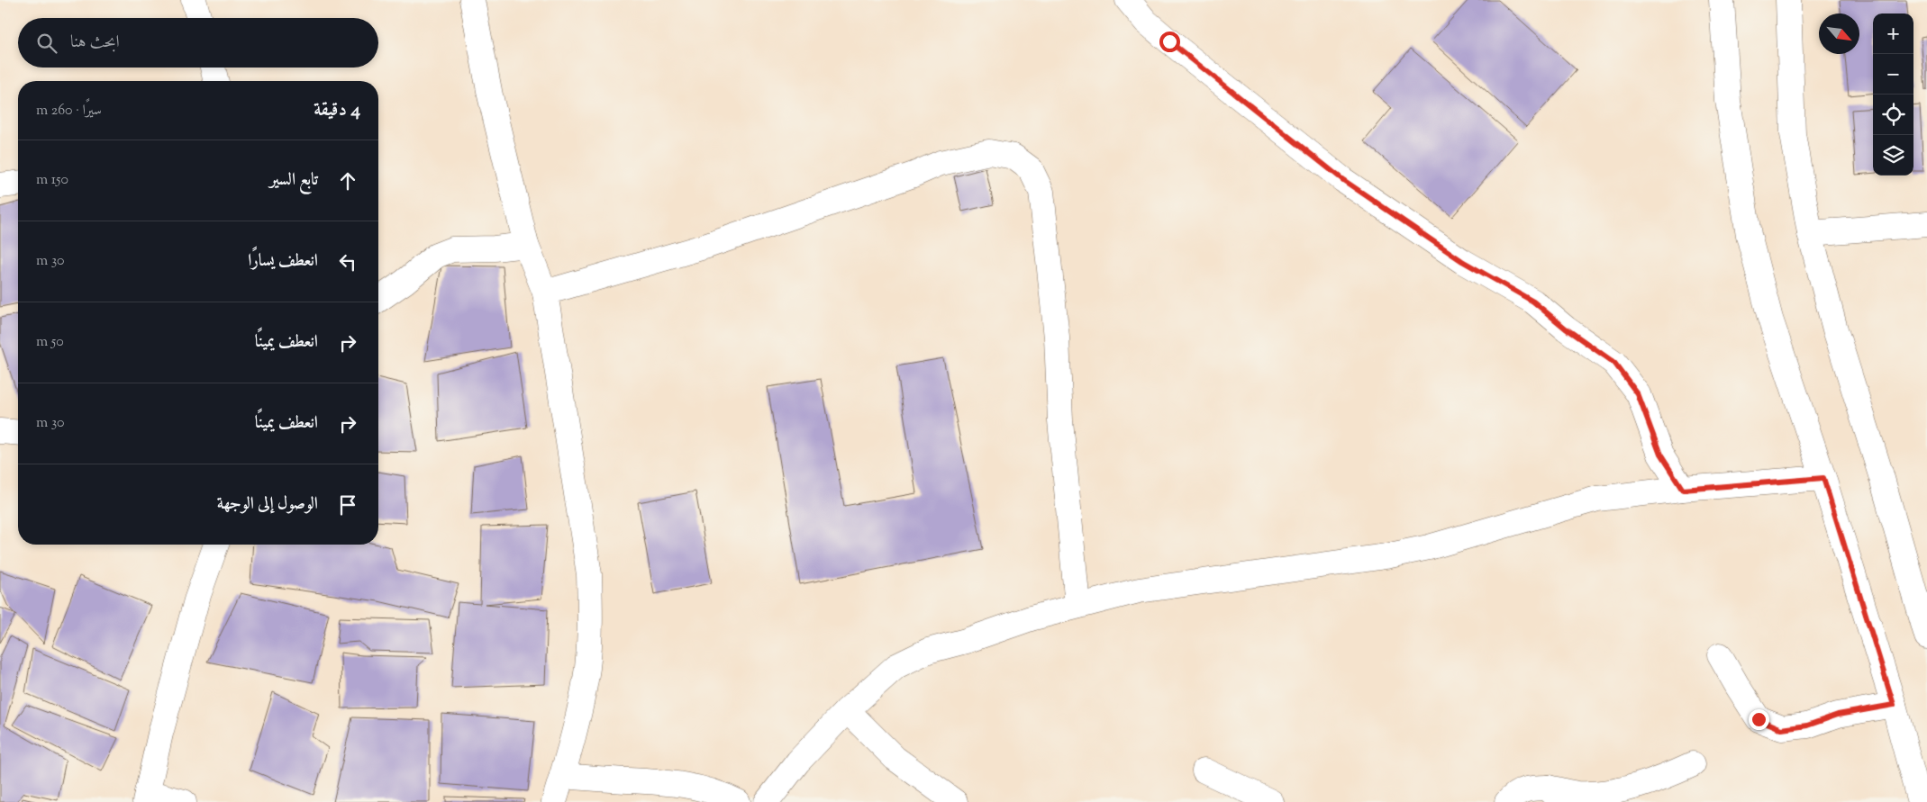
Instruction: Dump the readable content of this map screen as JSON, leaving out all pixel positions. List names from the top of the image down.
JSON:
{
  "north": "bottom right",
  "page": {
    "map_buttons": ["+", "−"],
    "search": "ابحث هنا",
    "heading": ["4 دقيقة", "سيرًا · 260 m"],
    "list": [
      ["تابع السير", "150 m"],
      ["انعطف يسارًا", "30 m"],
      ["انعطف يمينًا", "50 m"],
      ["انعطف يمينًا", "30 m"],
      "الوصول إلى الوجهة"
    ]
  }
}
